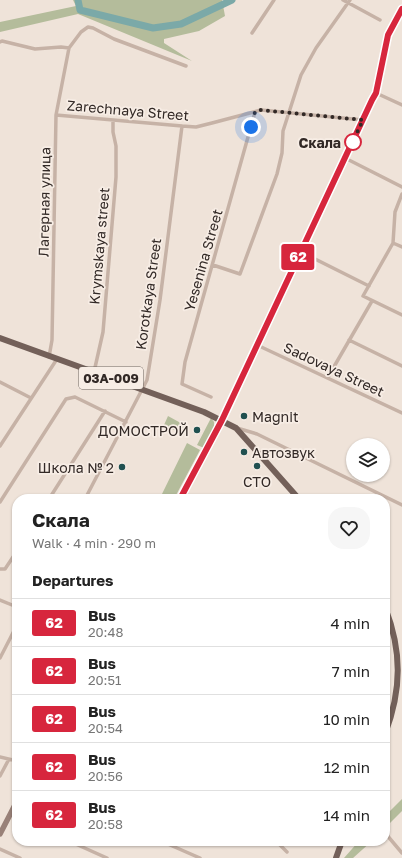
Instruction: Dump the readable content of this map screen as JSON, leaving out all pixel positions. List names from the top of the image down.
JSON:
{
  "streets": {
    "main road": ["03А-009"],
    "street": [
      "Zarechnaya Street",
      "Лагерная улица",
      "Krymskaya street",
      "Yesenina Street",
      "Korotkaya Street",
      "Sadovaya Street"
    ]
  },
  "crossings": [
    ["Zarechnaya Street", "Лагерная улица"],
    ["Zarechnaya Street", "Krymskaya street"],
    ["Zarechnaya Street", "Yesenina Street"],
    ["Zarechnaya Street", "Korotkaya Street"],
    ["Лагерная улица", "03А-009"],
    ["Krymskaya street", "03А-009"],
    ["Korotkaya Street", "03А-009"]
  ],
  "places": [
    "Скала",
    "Magnit",
    "ДОМОСТРОЙ",
    "Автозвук",
    "СТО",
    "Школа № 2"
  ],
  "lines": ["bus line 62"],
  "page": {
    "on_map": "62",
    "heading": [
      ["Скала", "Walk · 4 min · 290 m"],
      "Departures"
    ],
    "list": [
      {
        "mark": "62",
        "name": "Bus",
        "note": "20:48",
        "value": "4 min"
      },
      {
        "mark": "62",
        "name": "Bus",
        "note": "20:51",
        "value": "7 min"
      },
      {
        "mark": "62",
        "name": "Bus",
        "note": "20:54",
        "value": "10 min"
      },
      {
        "mark": "62",
        "name": "Bus",
        "note": "20:56",
        "value": "12 min"
      },
      {
        "mark": "62",
        "name": "Bus",
        "note": "20:58",
        "value": "14 min"
      }
    ]
  }
}
